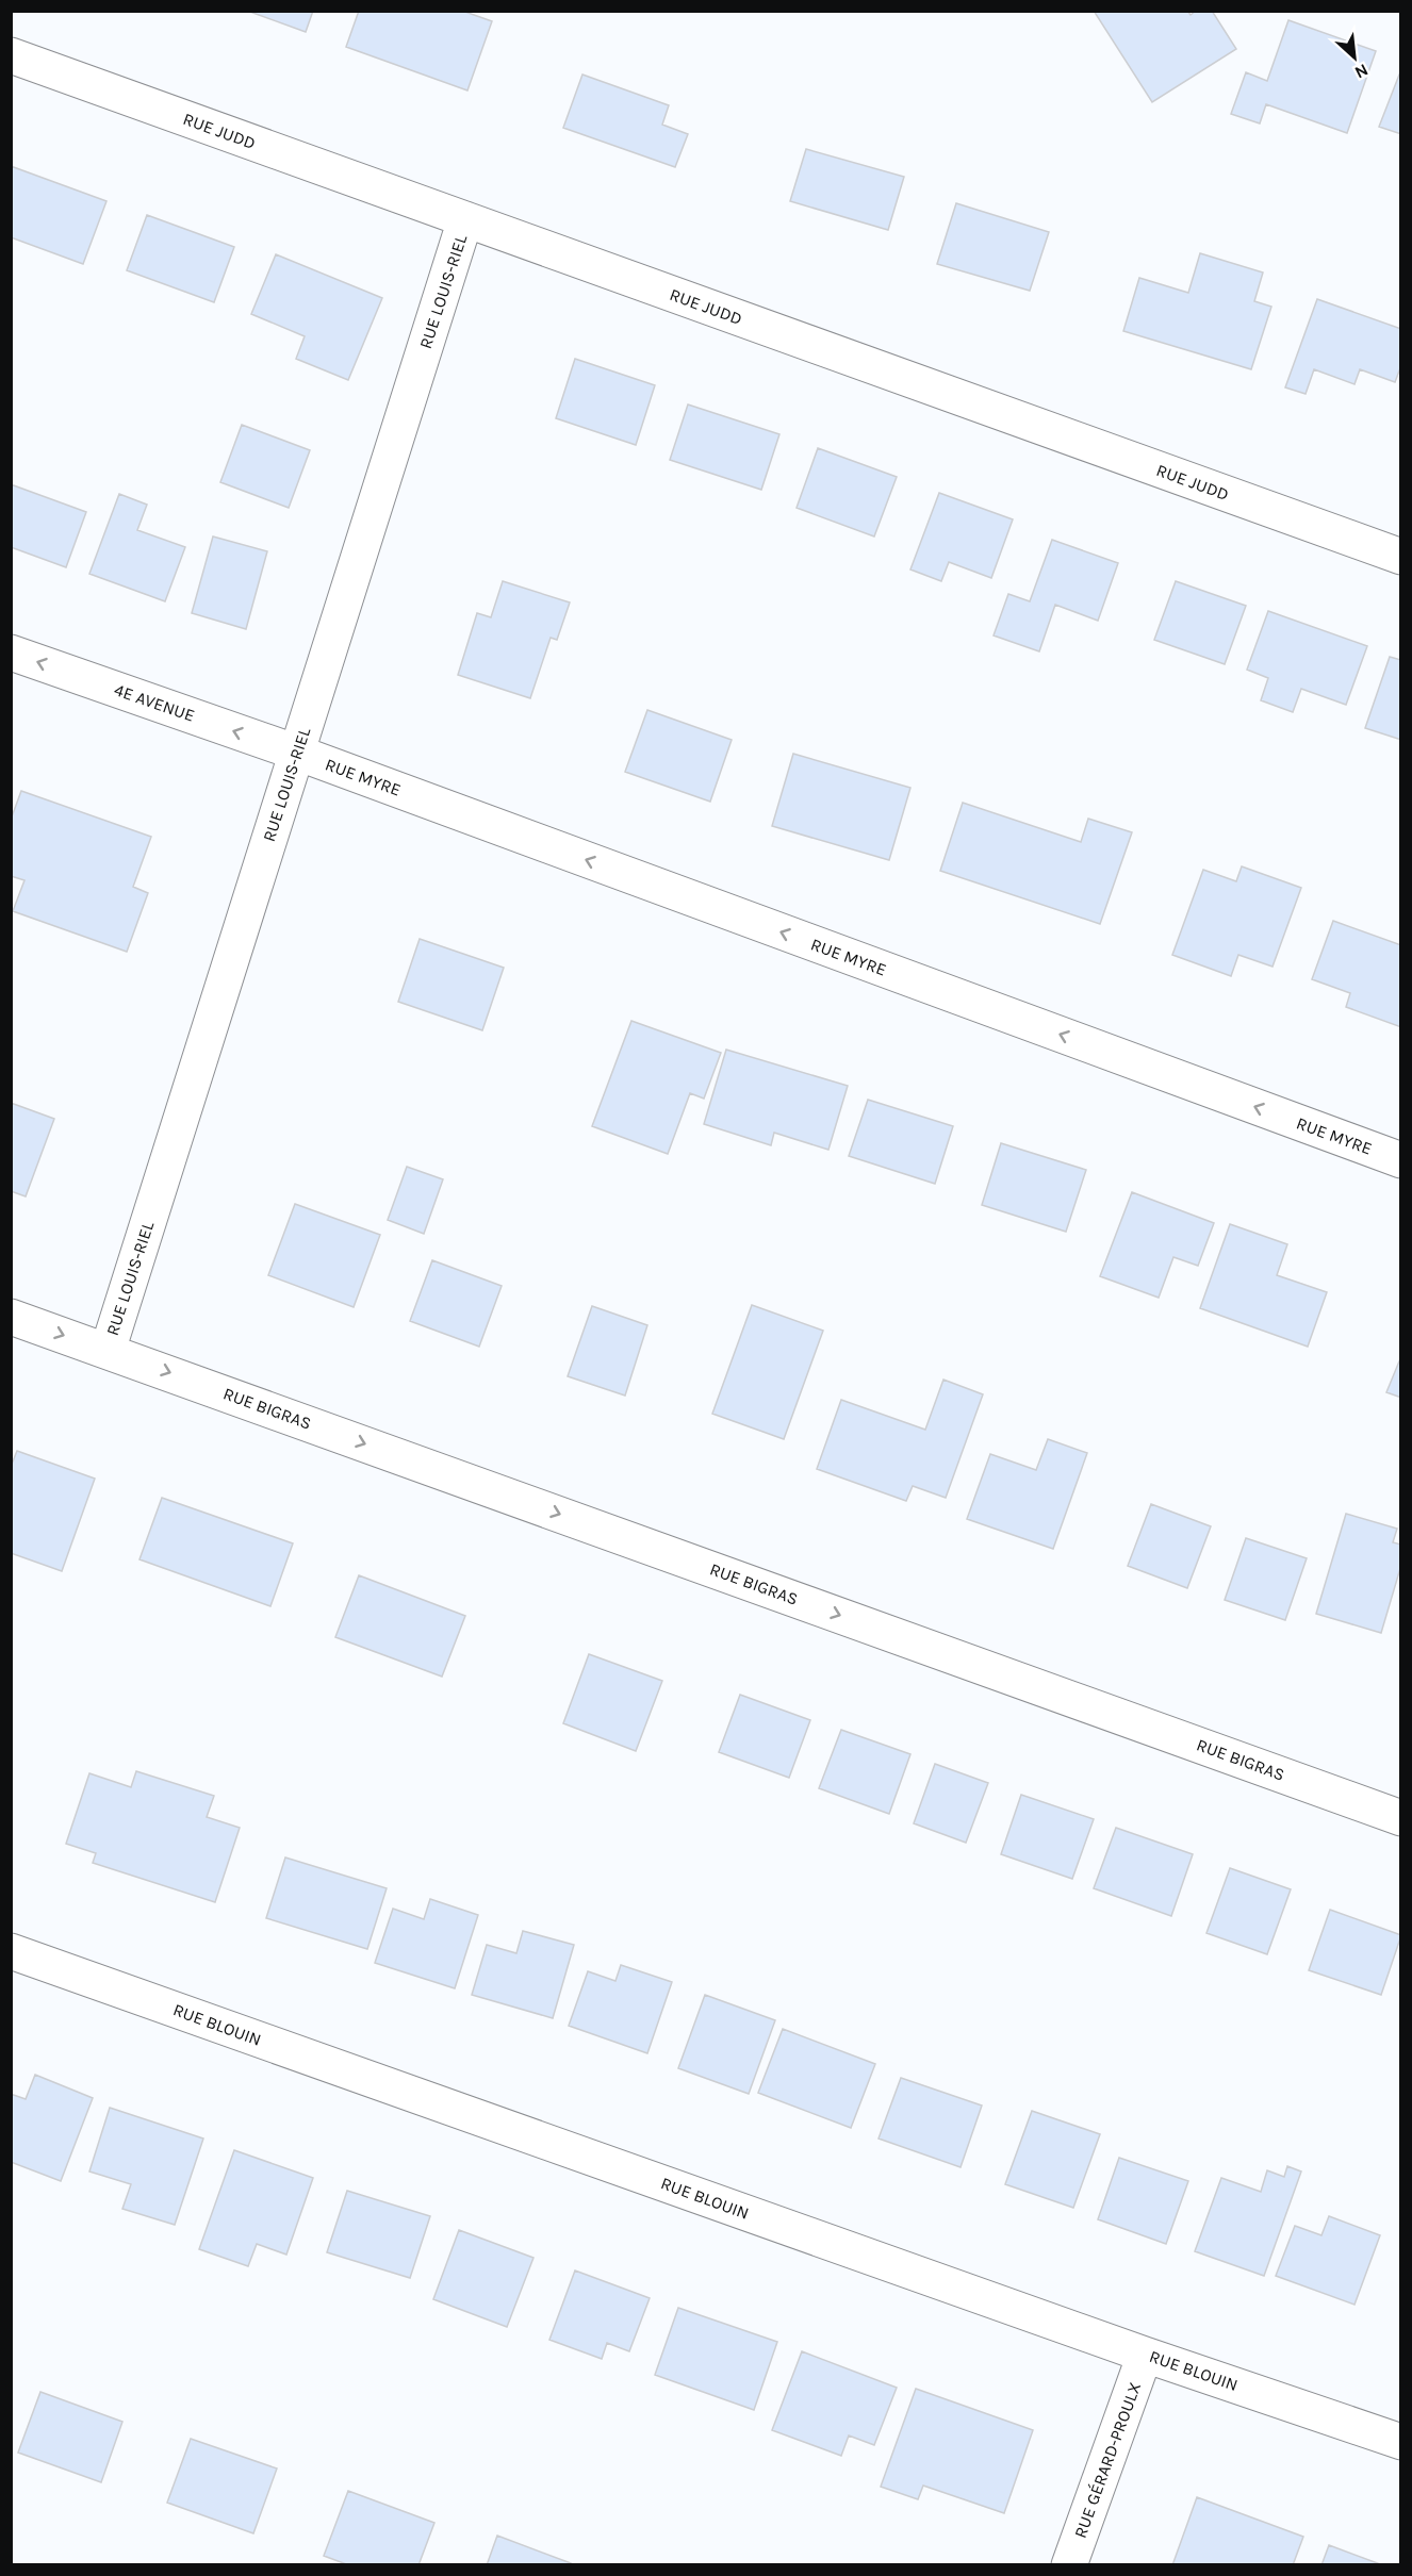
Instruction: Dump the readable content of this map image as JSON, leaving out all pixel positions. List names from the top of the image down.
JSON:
{
  "streets": {
    "street": [
      "RUE JUDD",
      "RUE LOUIS-RIEL",
      "4E AVENUE",
      "RUE MYRE",
      "RUE BIGRAS",
      "RUE BLOUIN",
      "RUE GÉRARD-PROULX"
    ]
  },
  "crossings": [
    ["RUE JUDD", "RUE LOUIS-RIEL"],
    ["RUE LOUIS-RIEL", "4E AVENUE"],
    ["RUE LOUIS-RIEL", "RUE MYRE"],
    ["RUE LOUIS-RIEL", "RUE BIGRAS"],
    ["4E AVENUE", "RUE MYRE"],
    ["RUE BLOUIN", "RUE GÉRARD-PROULX"]
  ],
  "one_way": ["4E AVENUE", "RUE MYRE", "RUE BIGRAS"],
  "north": "bottom right"
}
